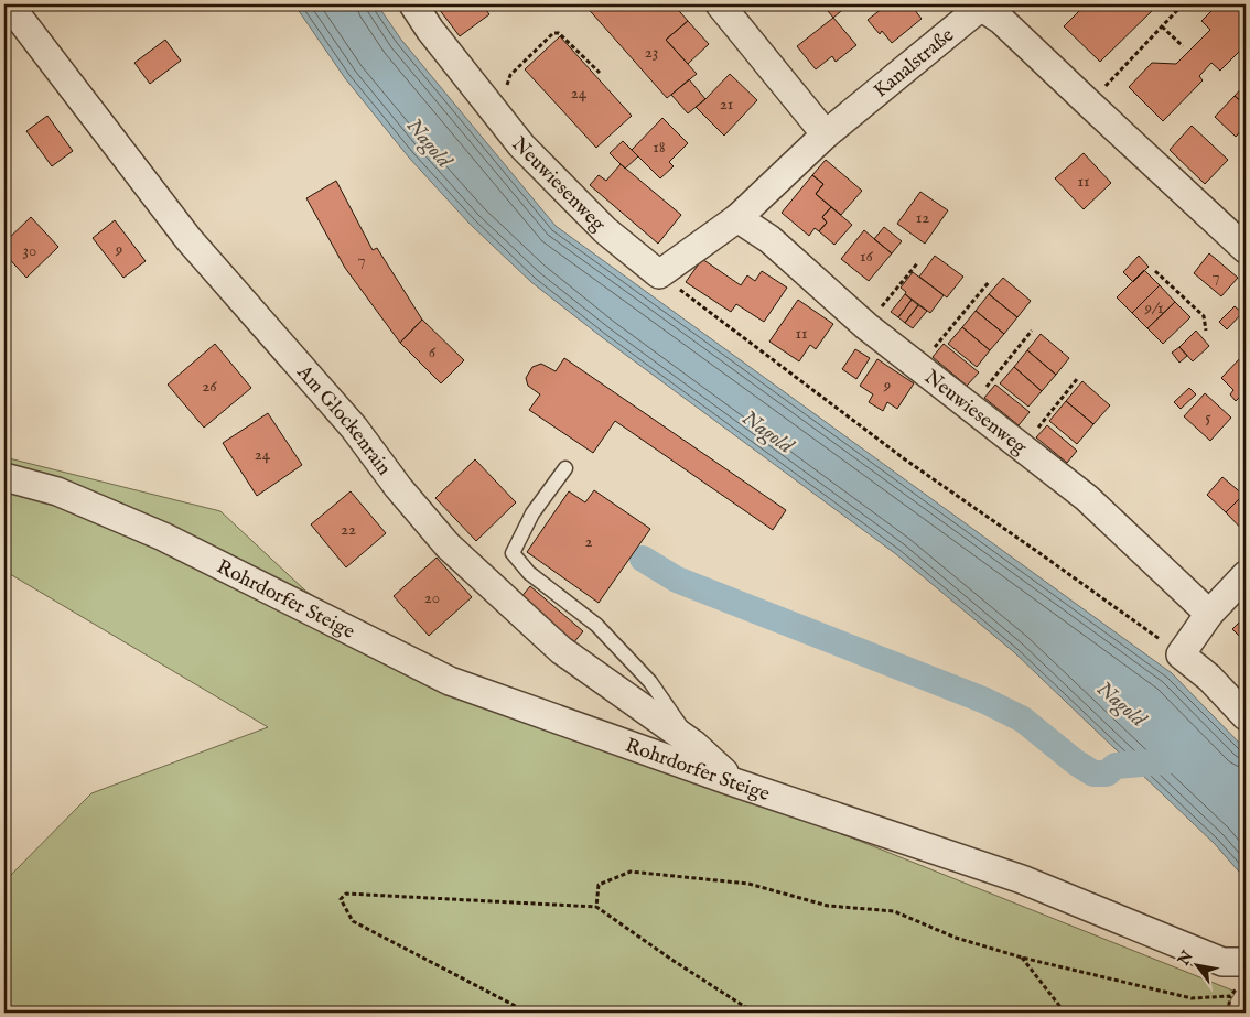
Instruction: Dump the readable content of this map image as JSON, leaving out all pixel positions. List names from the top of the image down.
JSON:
{
  "streets": {
    "street": [
      "Kanalstraße",
      "Neuwiesenweg",
      "Am Glockenrain",
      "Rohrdorfer Steige"
    ]
  },
  "crossings": [
    ["Am Glockenrain", "Rohrdorfer Steige"]
  ],
  "water": ["Nagold"],
  "house_numbers": [
    "23",
    "24",
    "21",
    "18",
    "11",
    "12",
    "9",
    "30",
    "16",
    "7",
    "7",
    "9/1",
    "11",
    "6",
    "9",
    "26",
    "5",
    "24",
    "22",
    "2",
    "20"
  ],
  "north": "top left"
}
